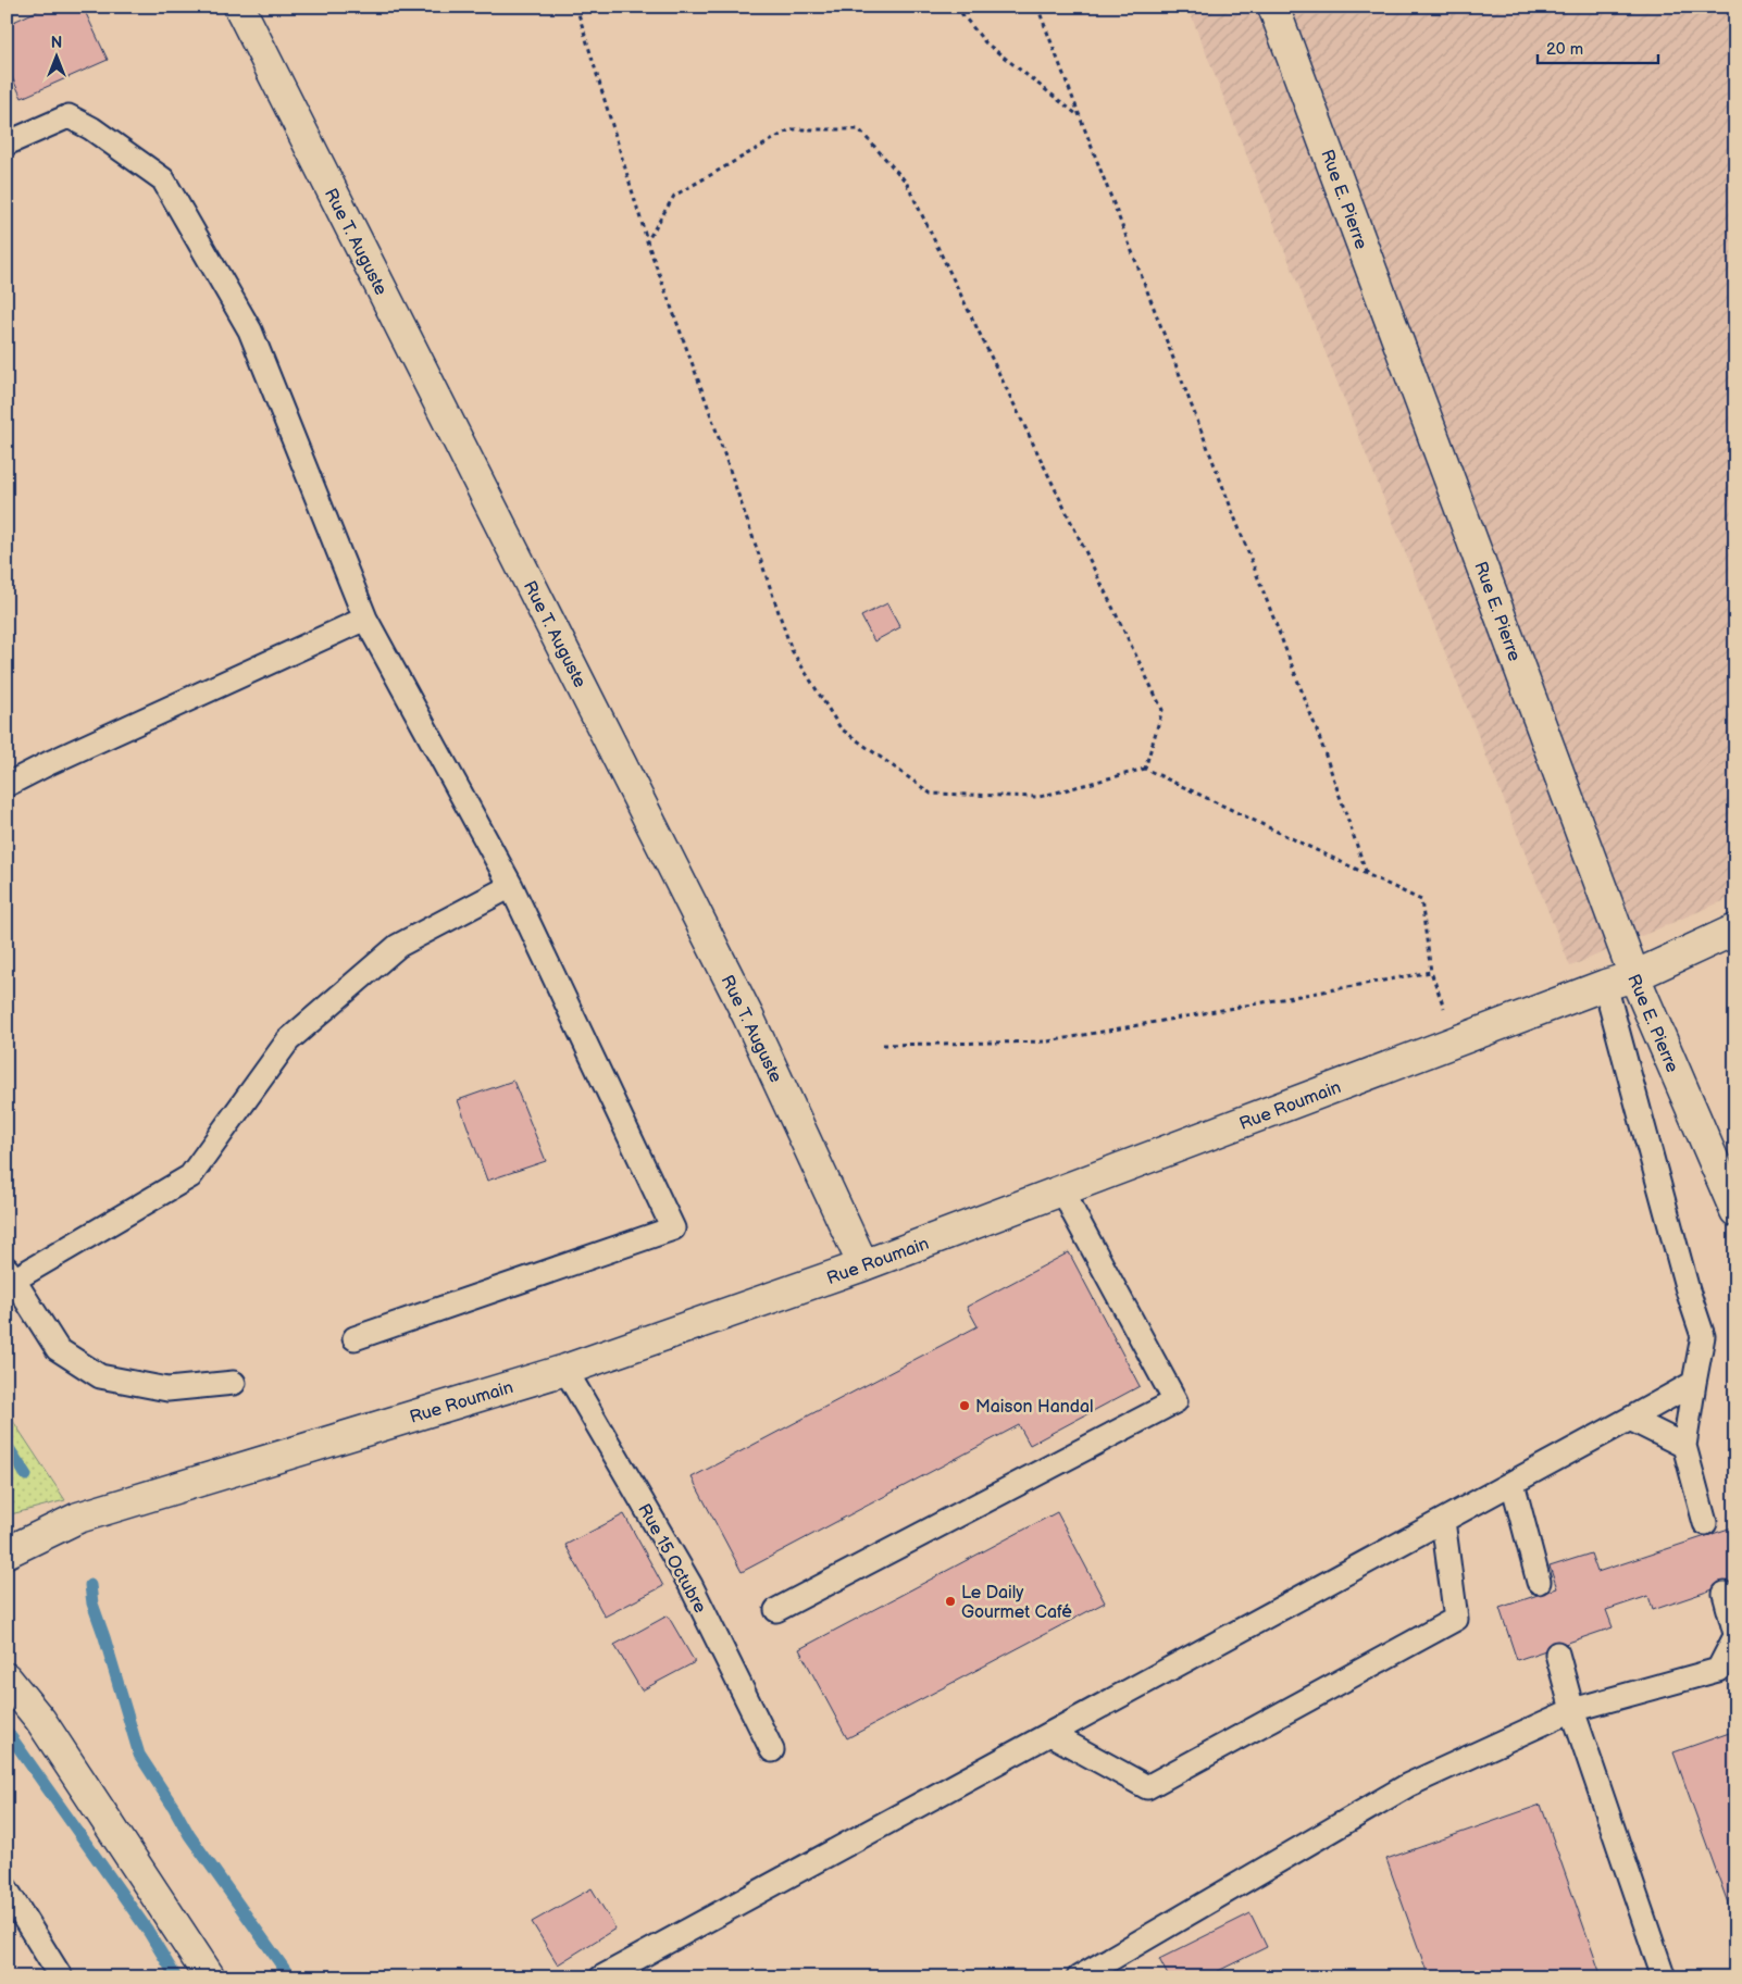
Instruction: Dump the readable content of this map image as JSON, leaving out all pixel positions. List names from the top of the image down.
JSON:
{
  "streets": {
    "street": ["Rue E. Pierre", "Rue T. Auguste", "Rue Roumain"],
    "lane": ["Rue 15 Octubre"]
  },
  "crossings": [
    ["Rue E. Pierre", "Rue Roumain"],
    ["Rue T. Auguste", "Rue Roumain"],
    ["Rue Roumain", "Rue 15 Octubre"]
  ],
  "places": ["Maison Handal", "Le Daily Gourmet Café"],
  "scale_bar": "20 m",
  "north": "top"
}
